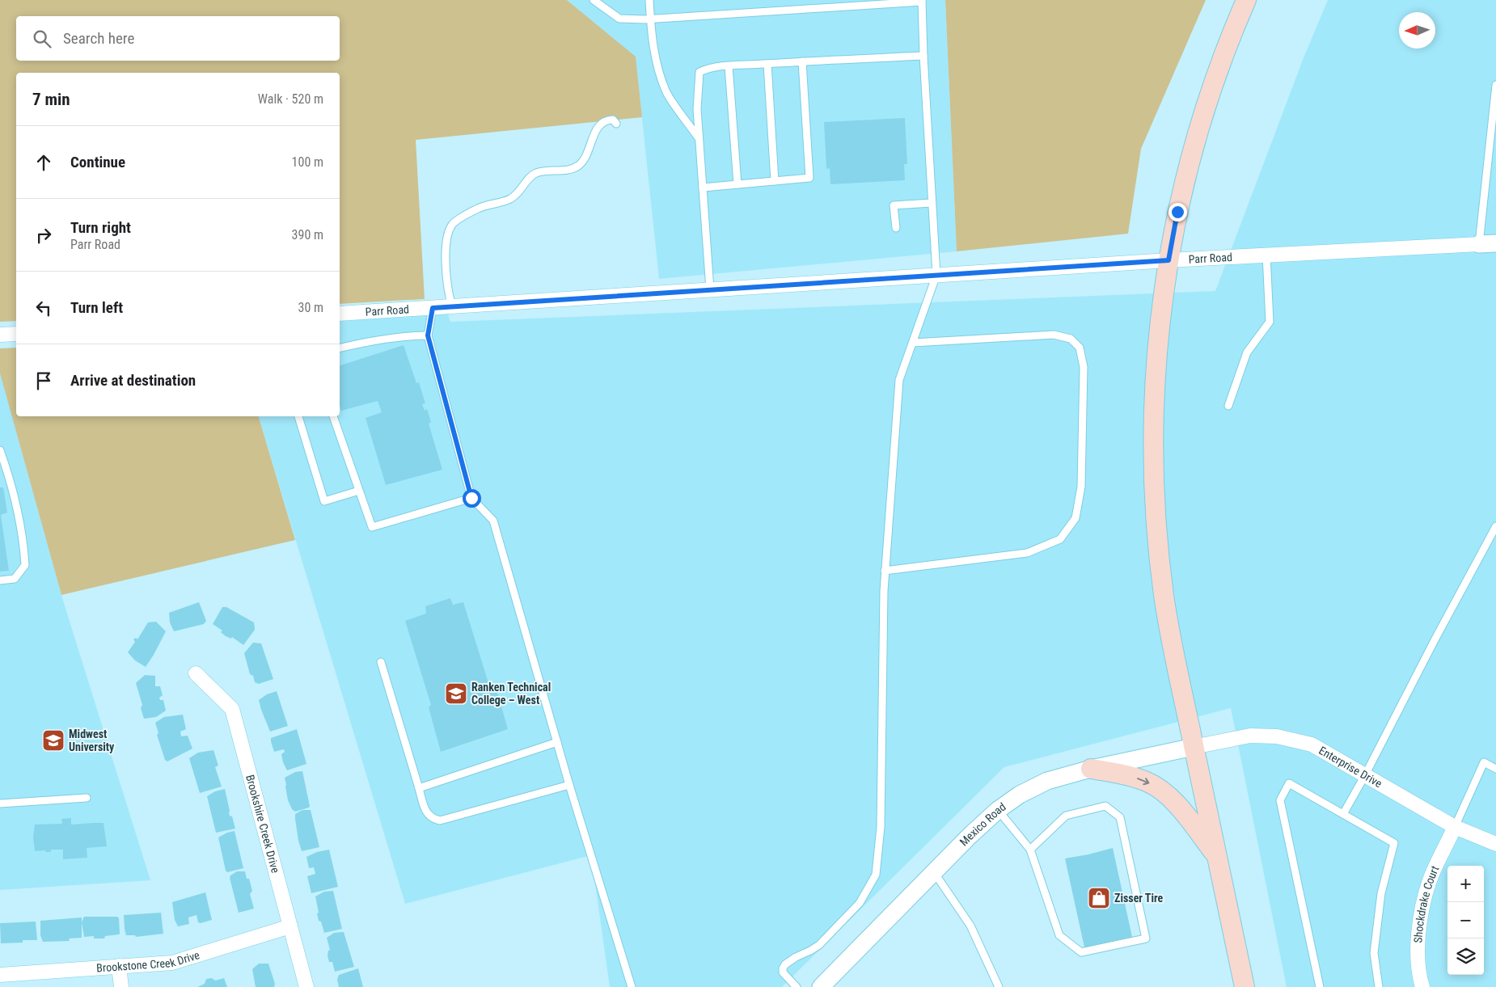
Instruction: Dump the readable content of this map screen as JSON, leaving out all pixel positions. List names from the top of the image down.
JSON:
{
  "streets": {
    "street": [
      "Parr Road",
      "Enterprise Drive",
      "Brookshire Creek Drive",
      "Mexico Road",
      "Shockdrake Court",
      "Brookstone Creek Drive"
    ]
  },
  "crossings": [
    ["Enterprise Drive", "Mexico Road"],
    ["Enterprise Drive", "Shockdrake Court"],
    ["Brookshire Creek Drive", "Brookstone Creek Drive"]
  ],
  "places": {
    "school or university": ["Ranken Technical College – West", "Midwest University"],
    "shop": ["Zisser Tire"]
  },
  "north": "left",
  "page": {
    "search": "Search here",
    "heading": ["7 min", "Walk · 520 m"],
    "list": [
      ["Continue", "100 m"],
      ["Turn right", "Parr Road", "390 m"],
      ["Turn left", "30 m"],
      "Arrive at destination"
    ],
    "map_buttons": ["+", "−"]
  }
}
